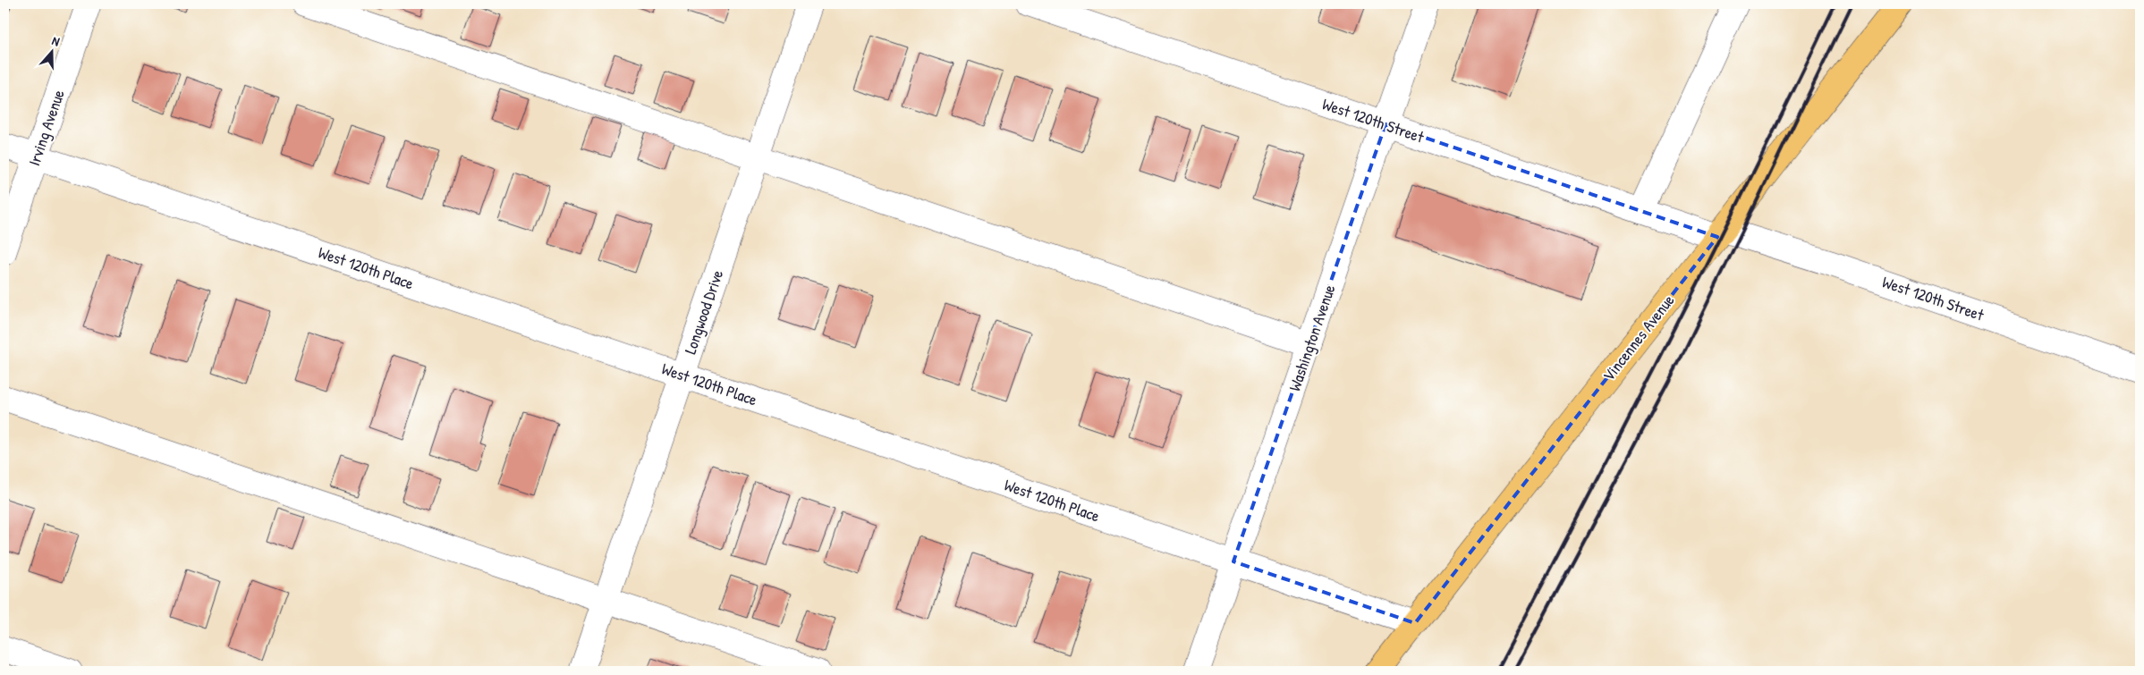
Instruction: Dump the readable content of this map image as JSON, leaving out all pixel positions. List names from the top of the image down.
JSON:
{
  "streets": {
    "main road": ["Vincennes Avenue"],
    "street": [
      "West 120th Street",
      "Irving Avenue",
      "West 120th Place",
      "Longwood Drive",
      "Washington Avenue"
    ]
  },
  "crossings": [
    ["West 120th Street", "Washington Avenue"],
    ["West 120th Street", "Vincennes Avenue"],
    ["Irving Avenue", "West 120th Place"],
    ["West 120th Place", "Longwood Drive"],
    ["West 120th Place", "Washington Avenue"],
    ["West 120th Place", "Vincennes Avenue"]
  ],
  "north": "top"
}
